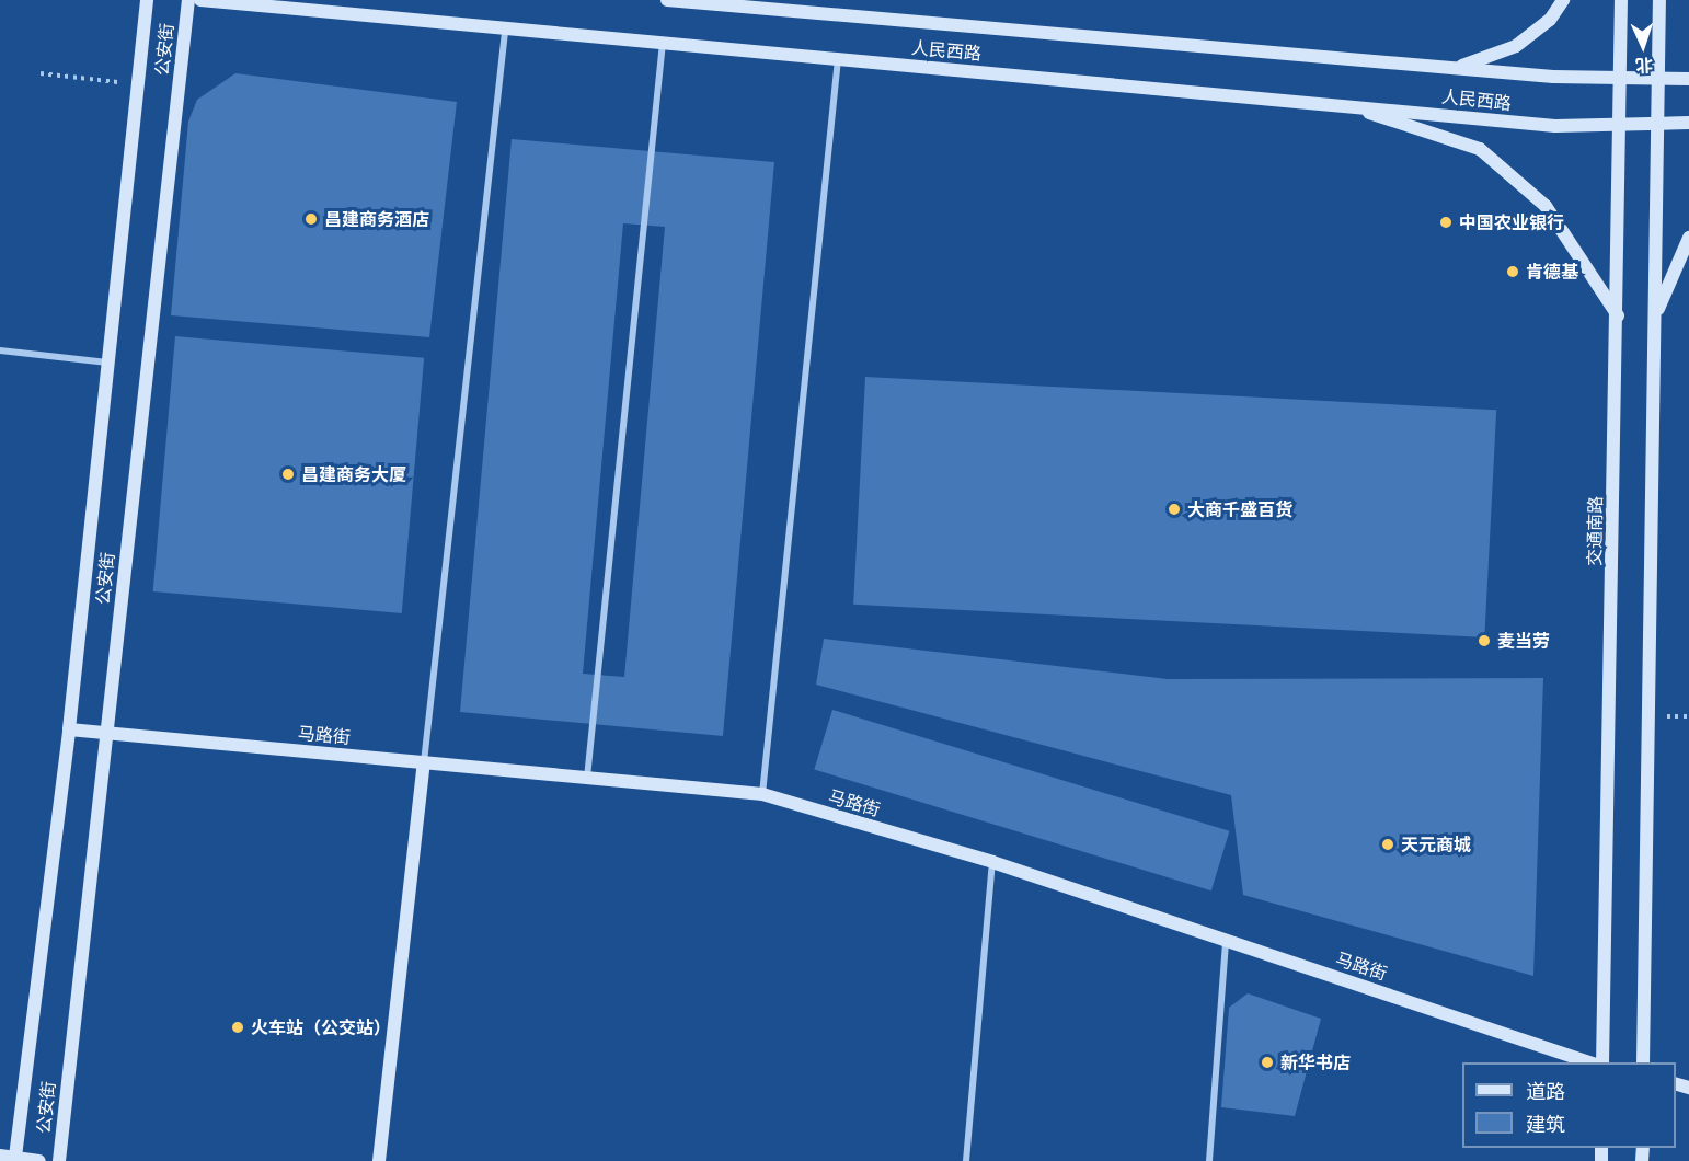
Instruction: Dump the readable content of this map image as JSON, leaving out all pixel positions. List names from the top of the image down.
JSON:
{
  "streets": {
    "main road": [
      "公安街",
      "人民西路",
      "交通南路",
      "马路街"
    ]
  },
  "crossings": [
    ["公安街", "马路街"],
    ["人民西路", "交通南路"]
  ],
  "places": [
    "昌建商务酒店",
    "中国农业银行",
    "肯德基",
    "昌建商务大厦",
    "大商千盛百货",
    "麦当劳",
    "天元商城",
    "火车站（公交站）",
    "新华书店"
  ],
  "legend": ["道路", "建筑"],
  "north": "bottom"
}
